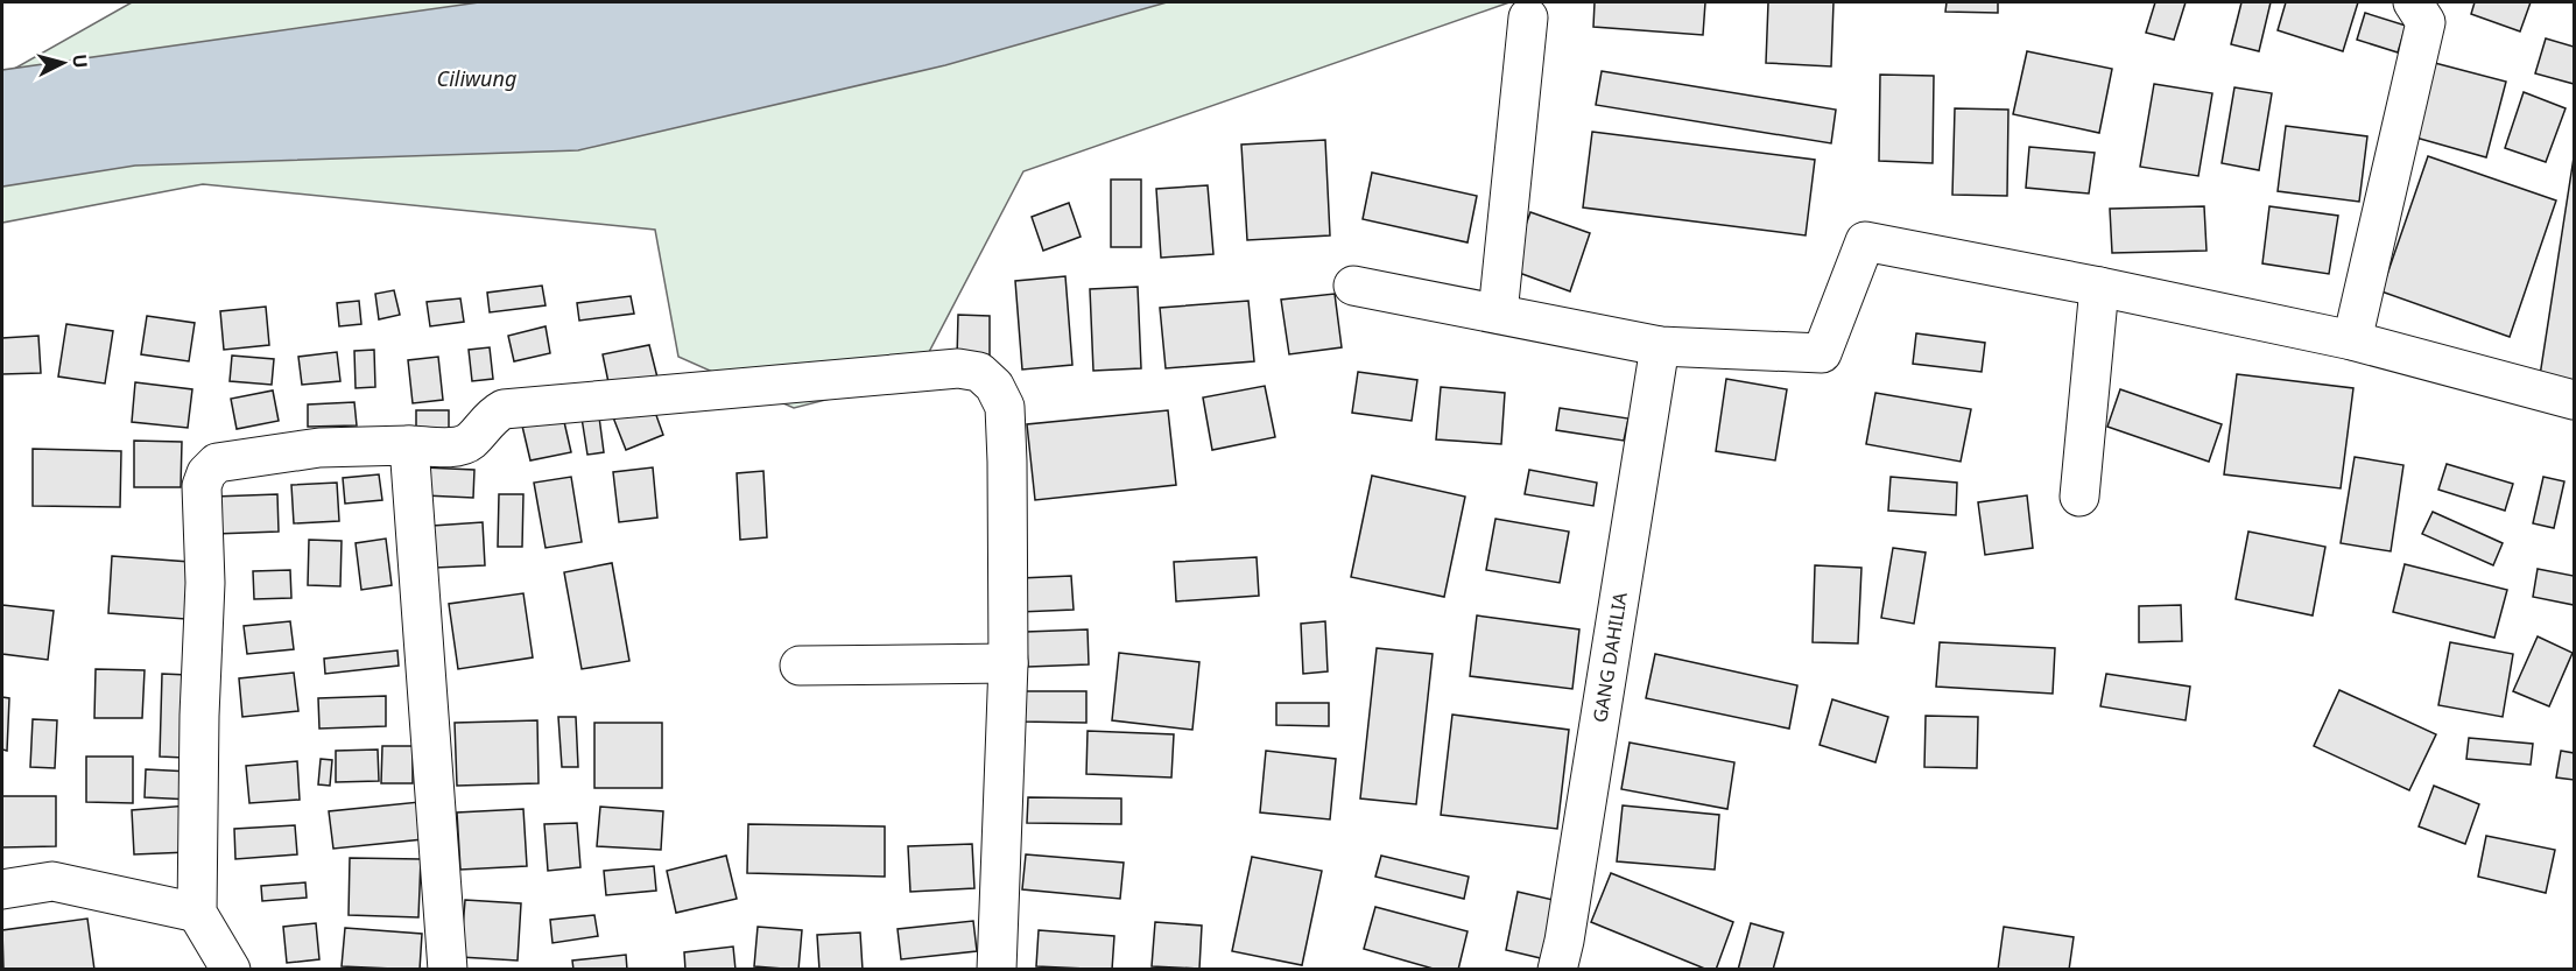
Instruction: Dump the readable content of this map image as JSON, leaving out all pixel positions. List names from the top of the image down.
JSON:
{
  "streets": {
    "street": ["GANG DAHILIA"]
  },
  "water": ["Ciliwung"],
  "north": "right"
}
